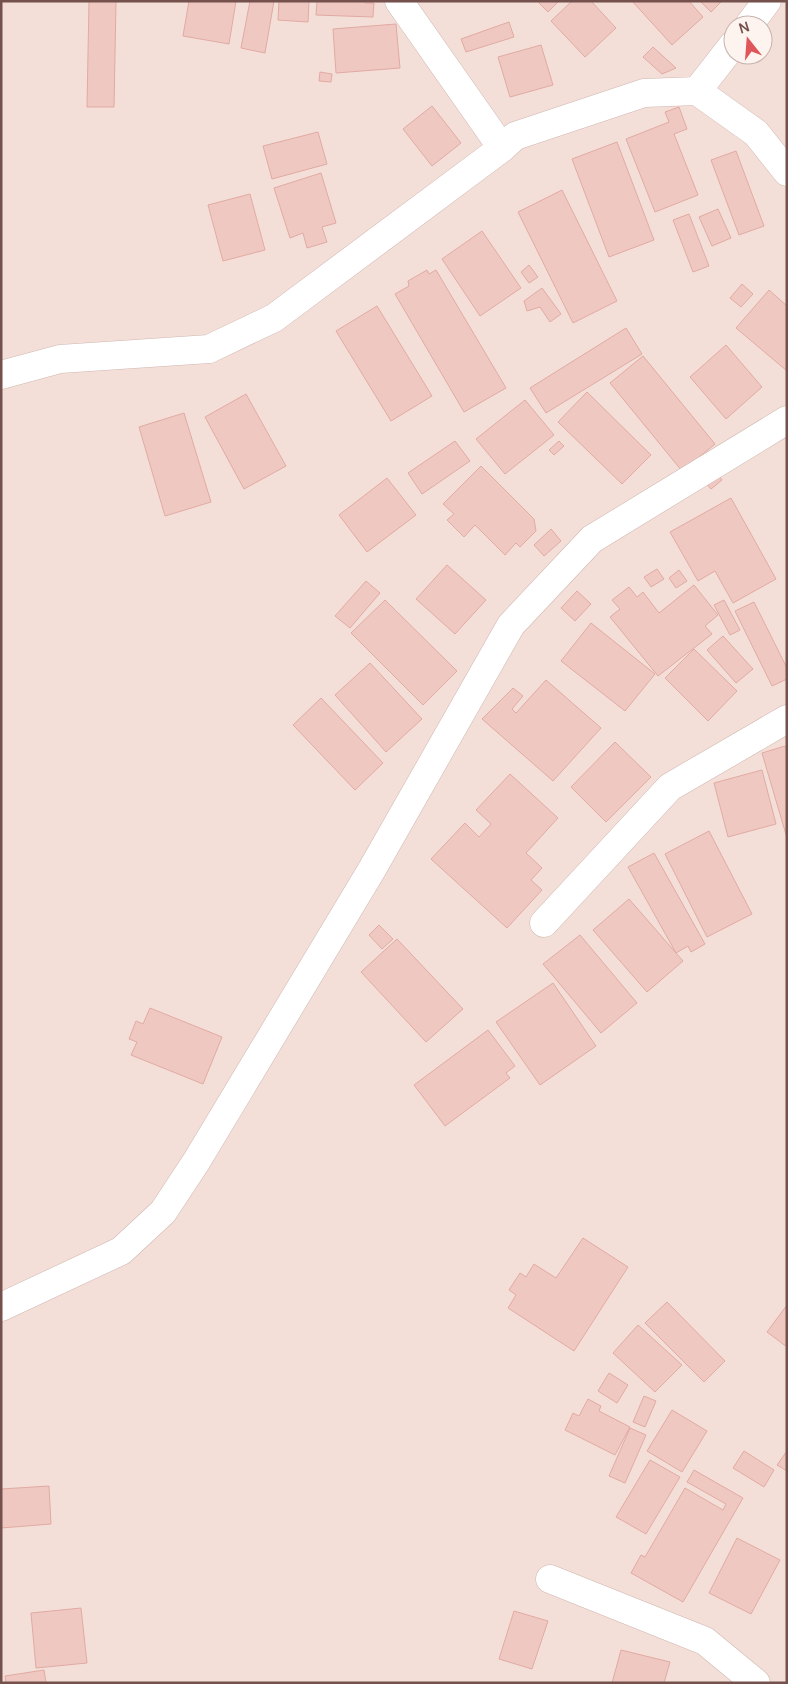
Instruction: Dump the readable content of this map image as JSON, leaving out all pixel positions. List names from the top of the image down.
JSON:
{
  "north": "top"
}
